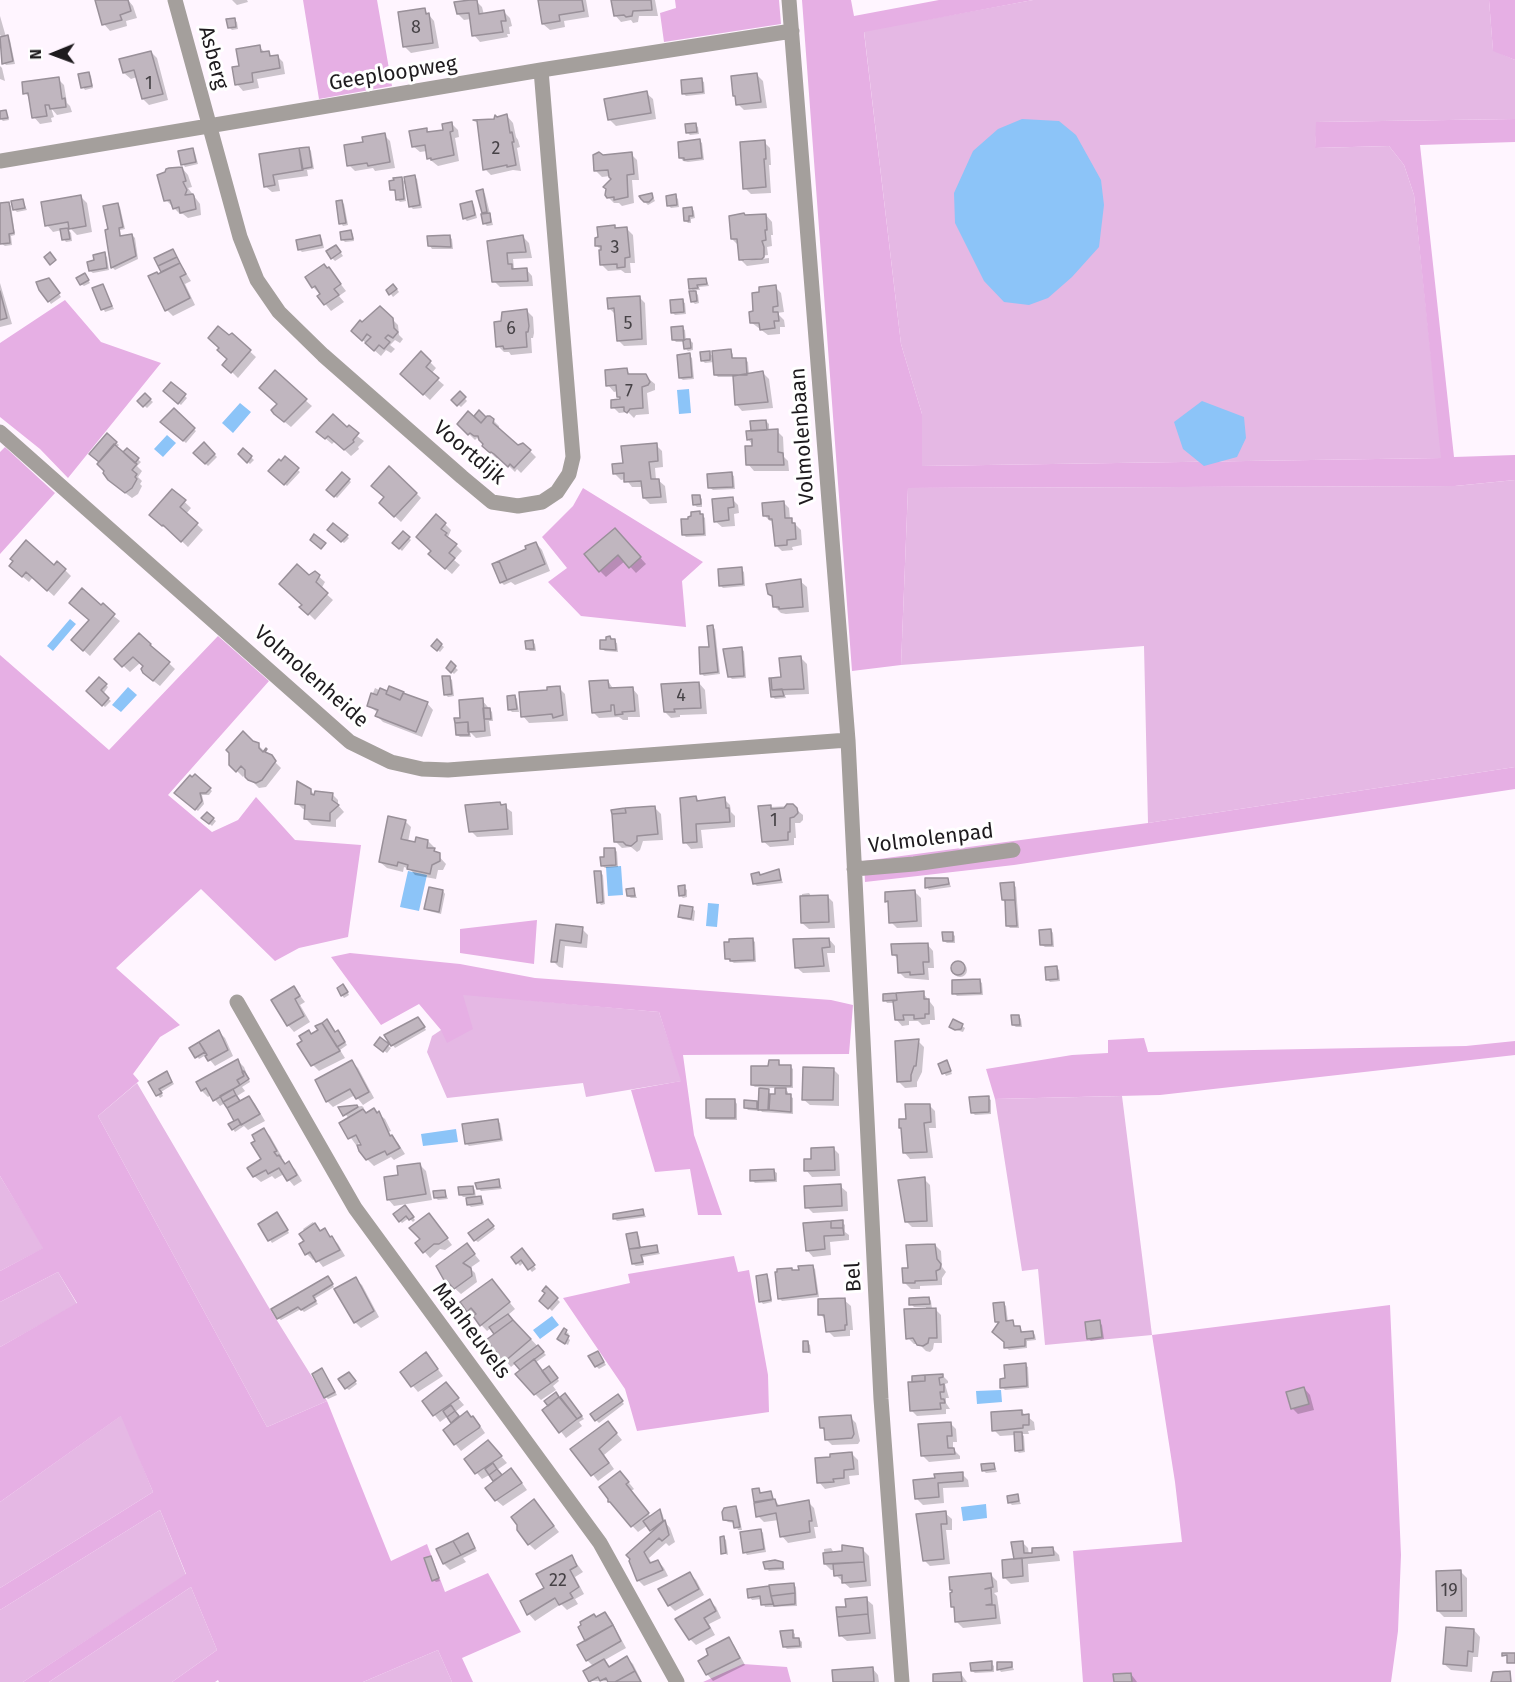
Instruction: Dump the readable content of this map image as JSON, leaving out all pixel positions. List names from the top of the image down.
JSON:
{
  "streets": {
    "street": [
      "Asberg",
      "Geeploopweg",
      "Volmolenbaan",
      "Voortdijk",
      "Volmolenheide",
      "Volmolenpad",
      "Bel",
      "Manheuvels"
    ]
  },
  "crossings": [
    ["Asberg", "Geeploopweg"],
    ["Asberg", "Voortdijk"],
    ["Geeploopweg", "Volmolenbaan"],
    ["Geeploopweg", "Voortdijk"],
    ["Volmolenbaan", "Volmolenheide"],
    ["Volmolenbaan", "Volmolenpad"],
    ["Volmolenbaan", "Bel"],
    ["Volmolenpad", "Bel"]
  ],
  "house_numbers": [
    "8",
    "1",
    "2",
    "3",
    "5",
    "6",
    "7",
    "4",
    "1",
    "22",
    "19"
  ],
  "north": "left"
}
